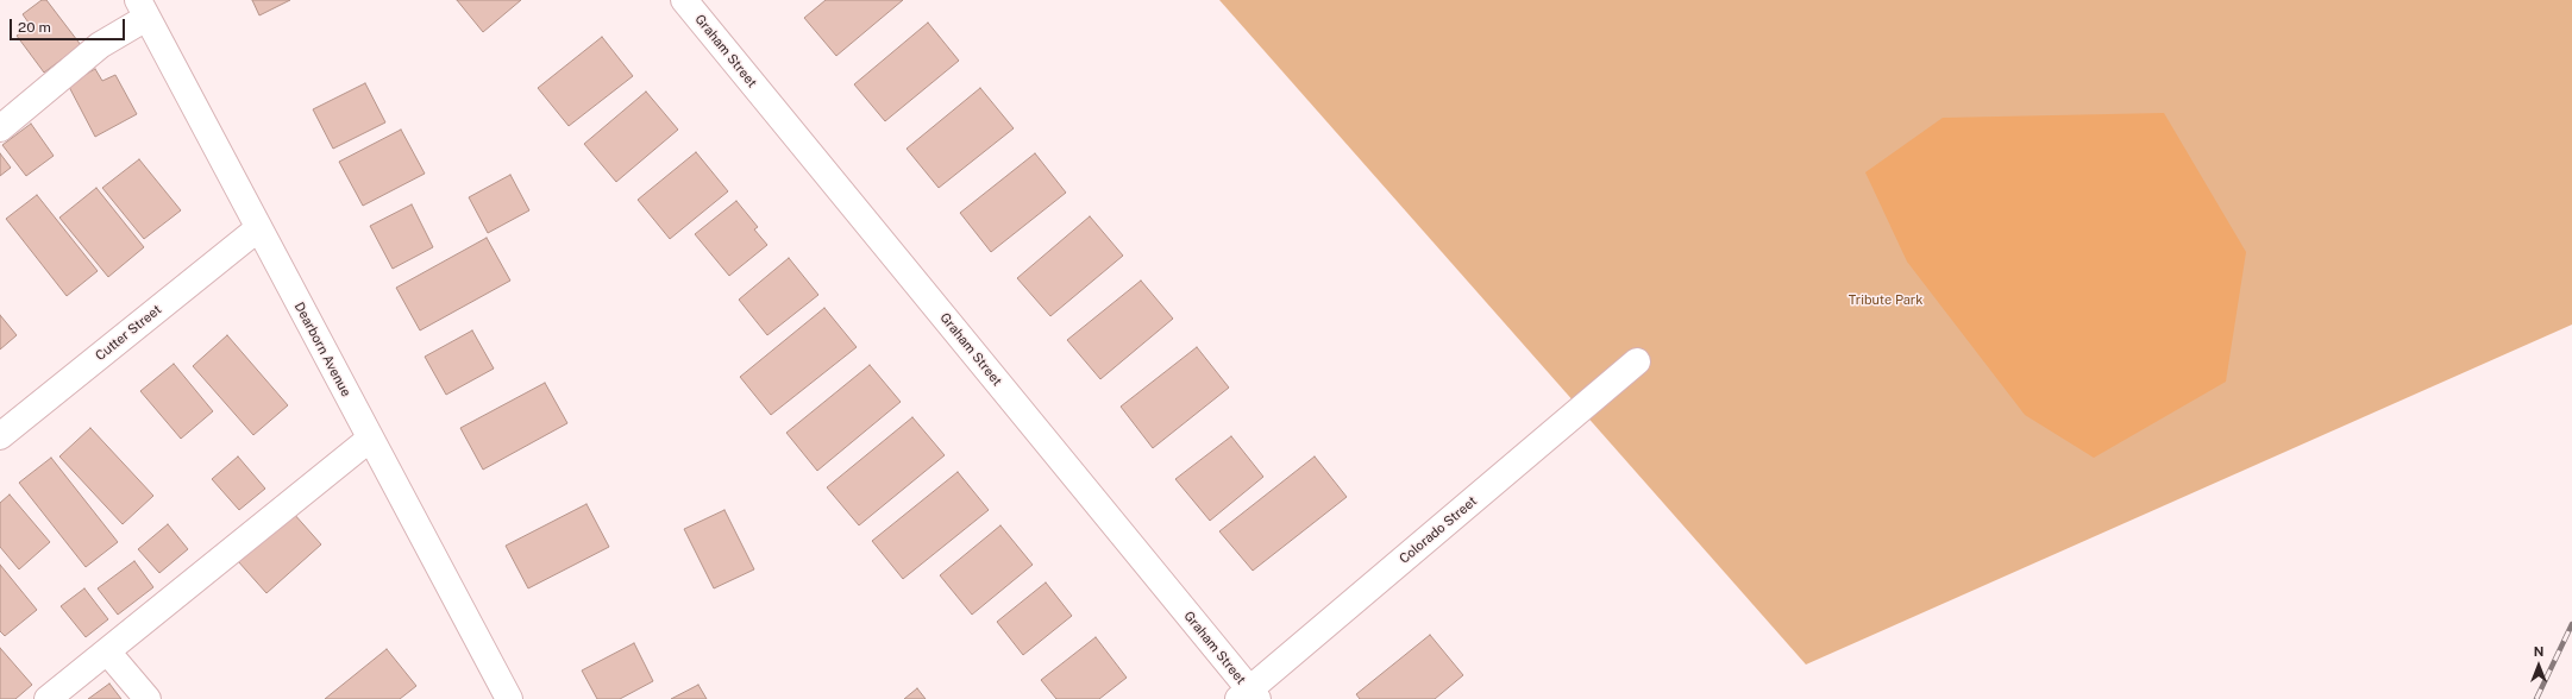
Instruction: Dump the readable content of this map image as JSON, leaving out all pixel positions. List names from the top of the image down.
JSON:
{
  "streets": {
    "street": [
      "Graham Street",
      "Cutter Street",
      "Dearborn Avenue",
      "Colorado Street"
    ]
  },
  "crossings": [
    ["Graham Street", "Colorado Street"],
    ["Cutter Street", "Dearborn Avenue"]
  ],
  "parks": ["Tribute Park"],
  "scale_bar": "20 m",
  "north": "top"
}
